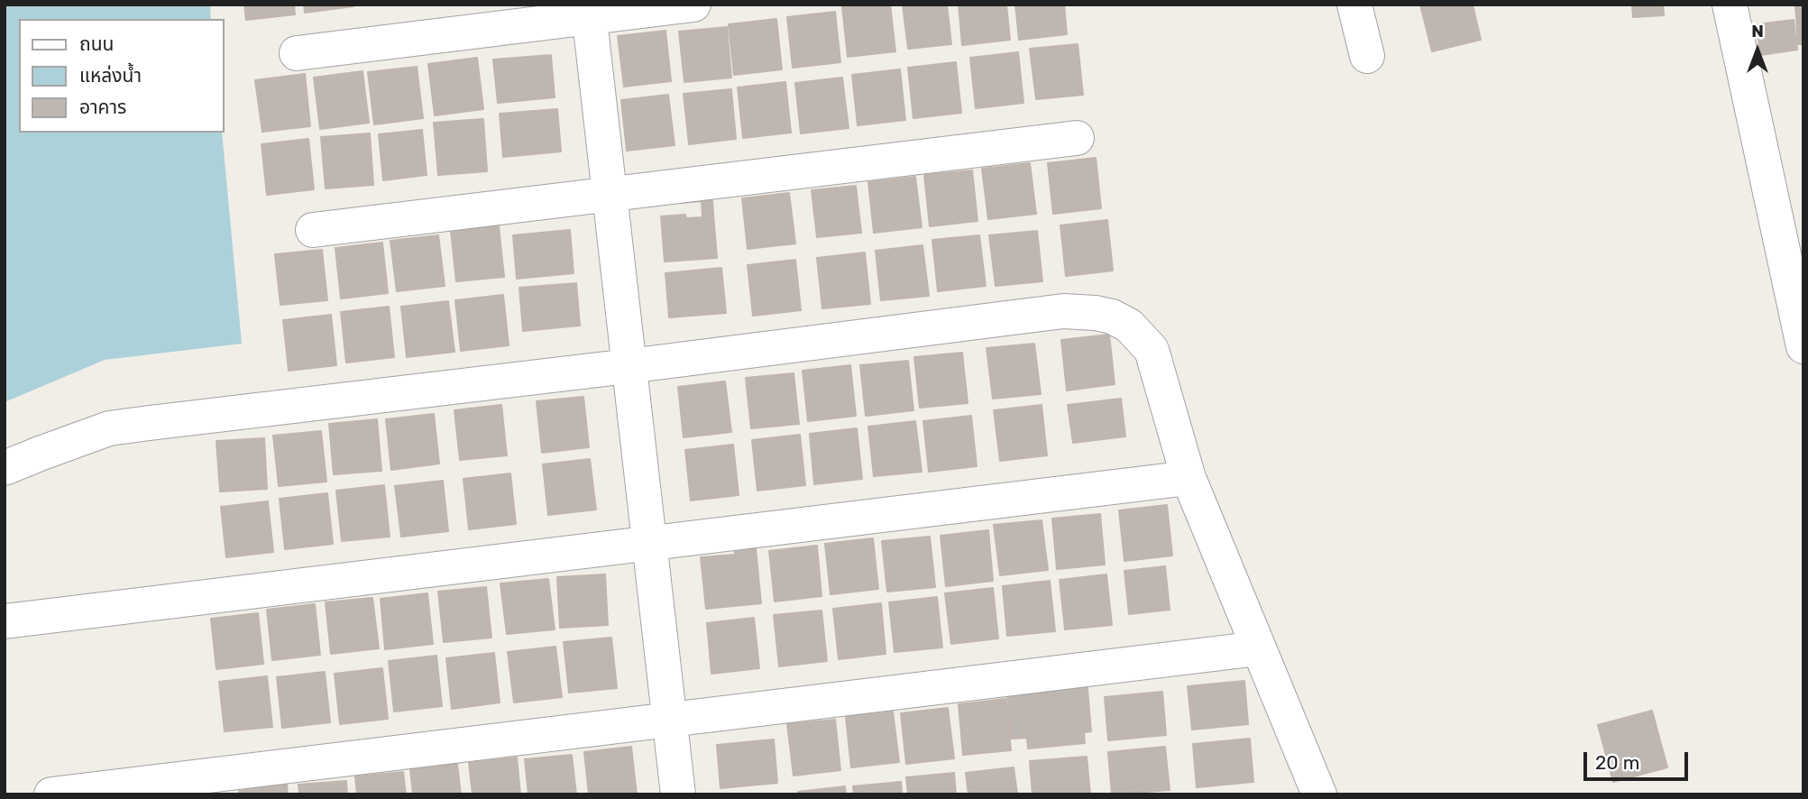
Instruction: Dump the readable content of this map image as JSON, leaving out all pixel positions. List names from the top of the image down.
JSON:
{
  "legend": ["ถนน", "แหล่งน้ำ", "อาคาร"],
  "scale_bar": "20 m",
  "north": "top"
}
